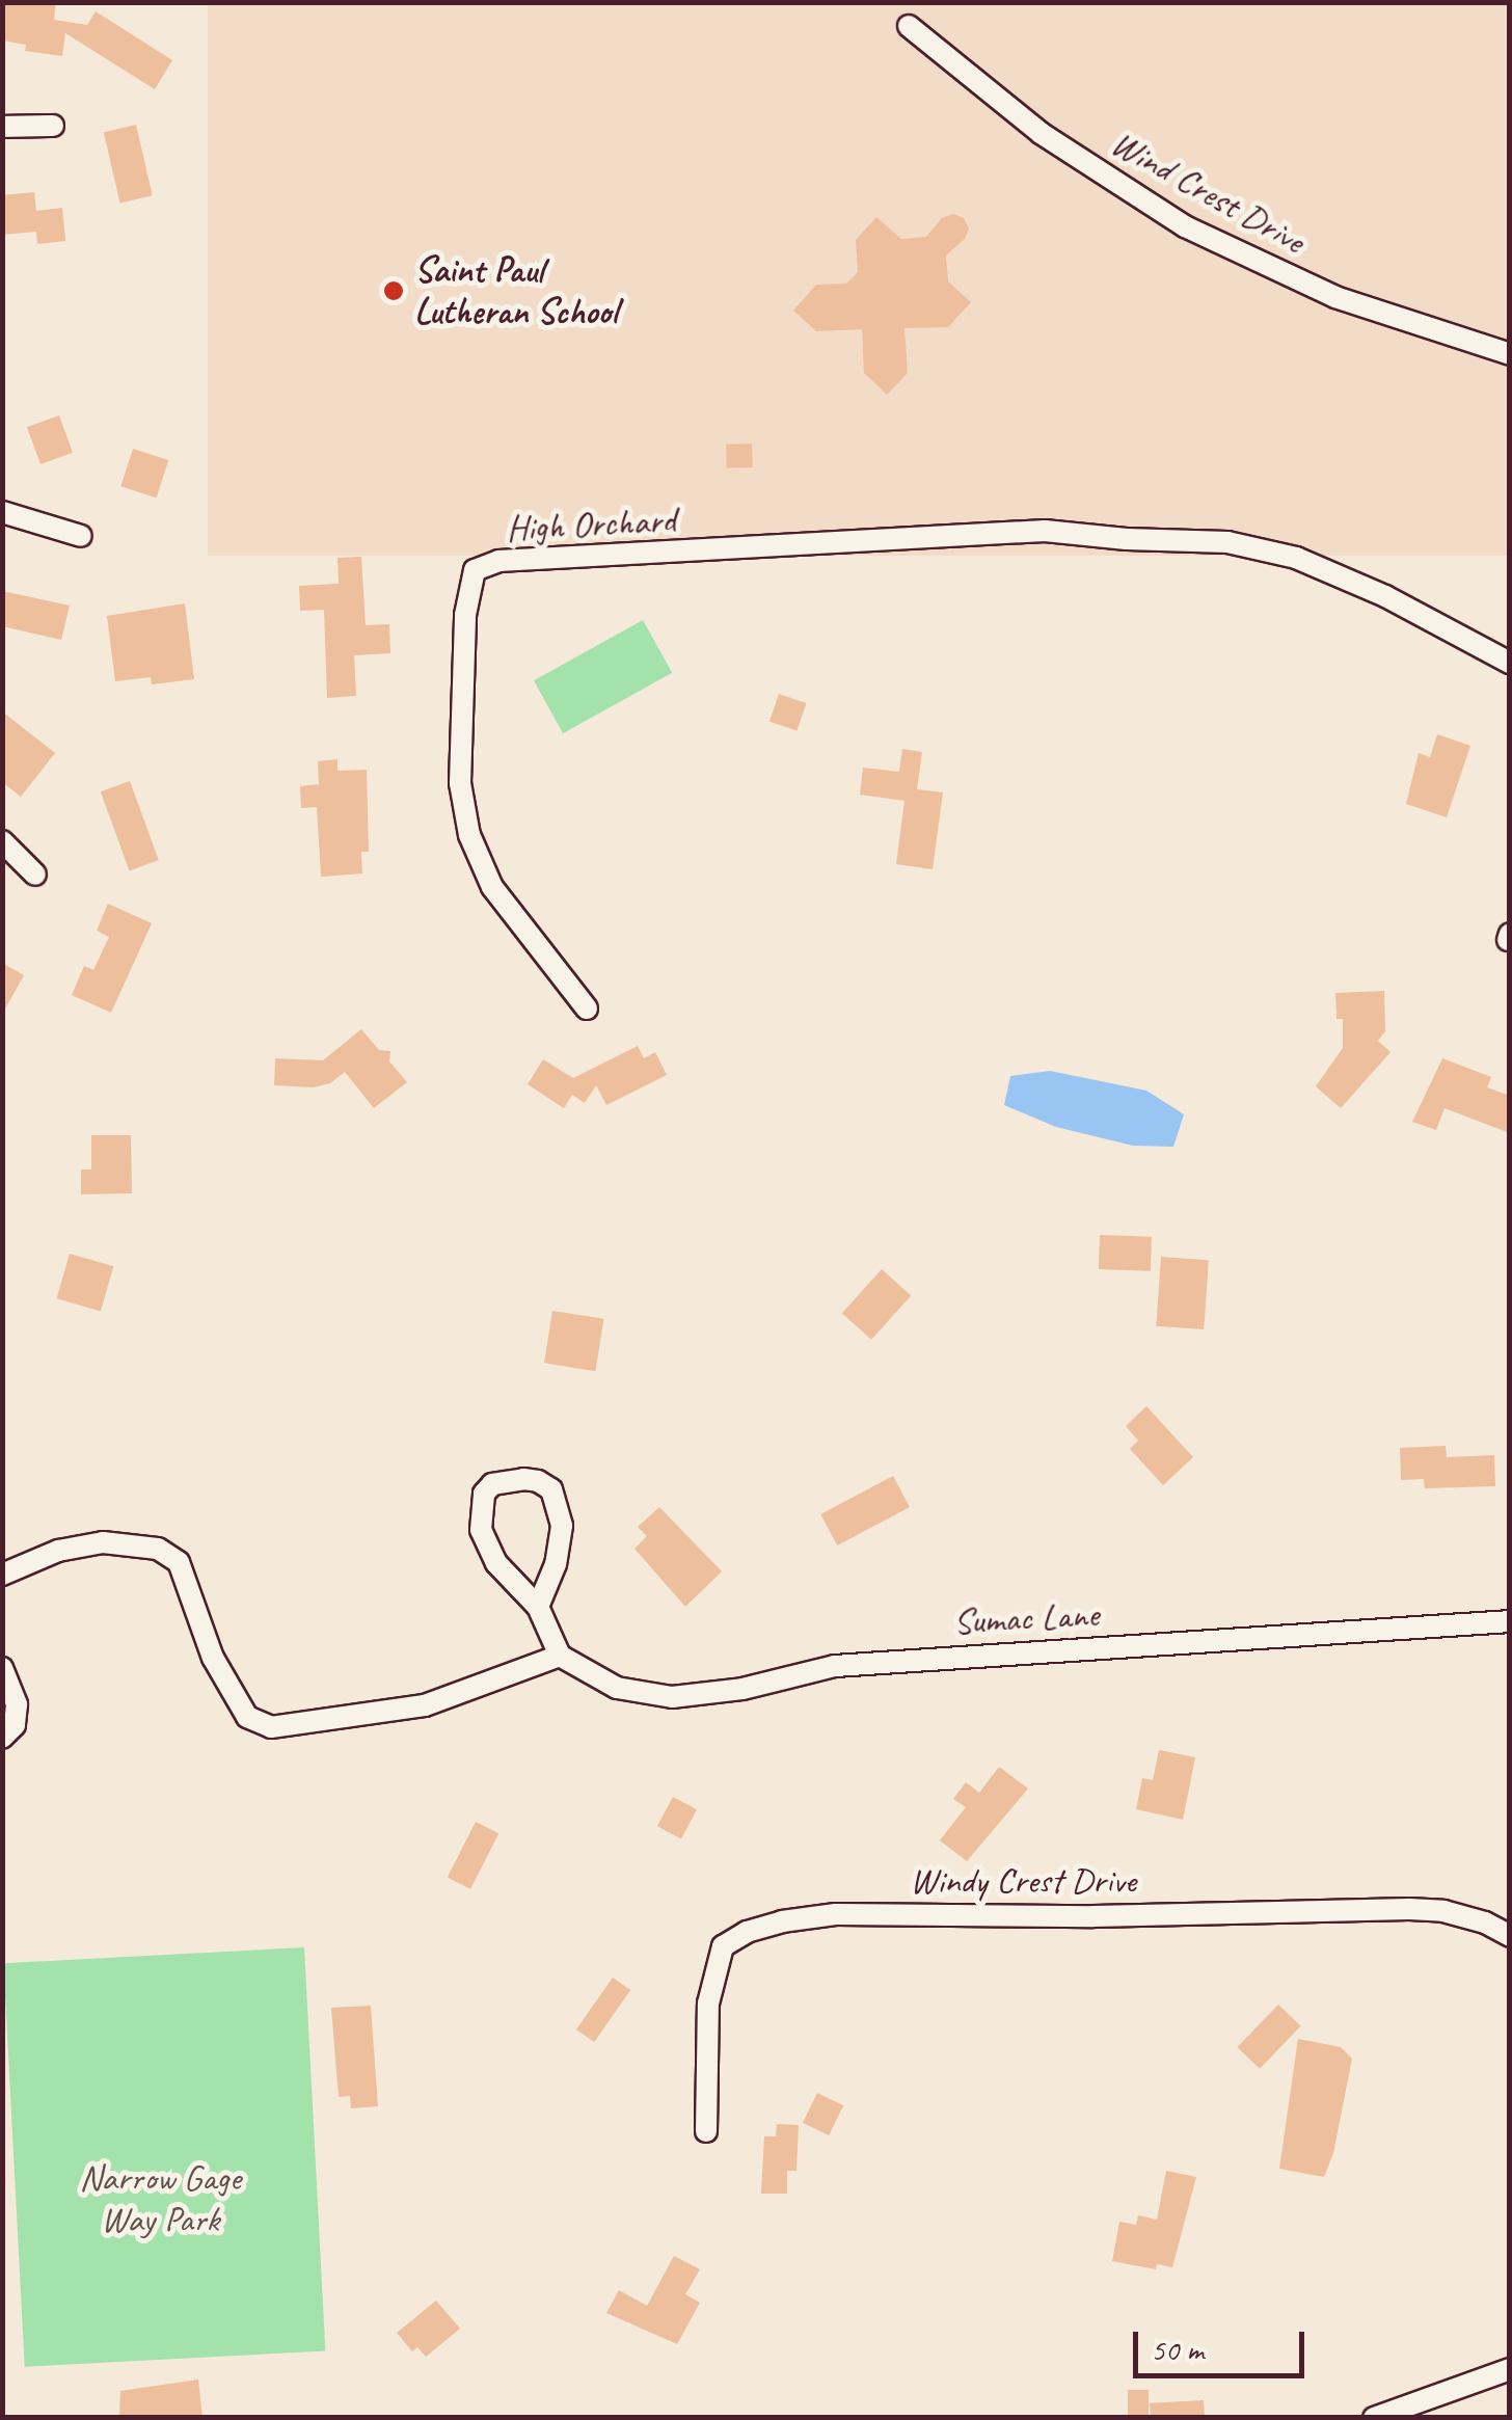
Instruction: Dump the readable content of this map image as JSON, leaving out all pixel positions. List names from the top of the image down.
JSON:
{
  "streets": {
    "street": [
      "Wind Crest Drive",
      "High Orchard",
      "Sumac Lane",
      "Windy Crest Drive"
    ]
  },
  "parks": ["Narrow Gage Way Park"],
  "places": ["Saint Paul Lutheran School"],
  "scale_bar": "50 m"
}
